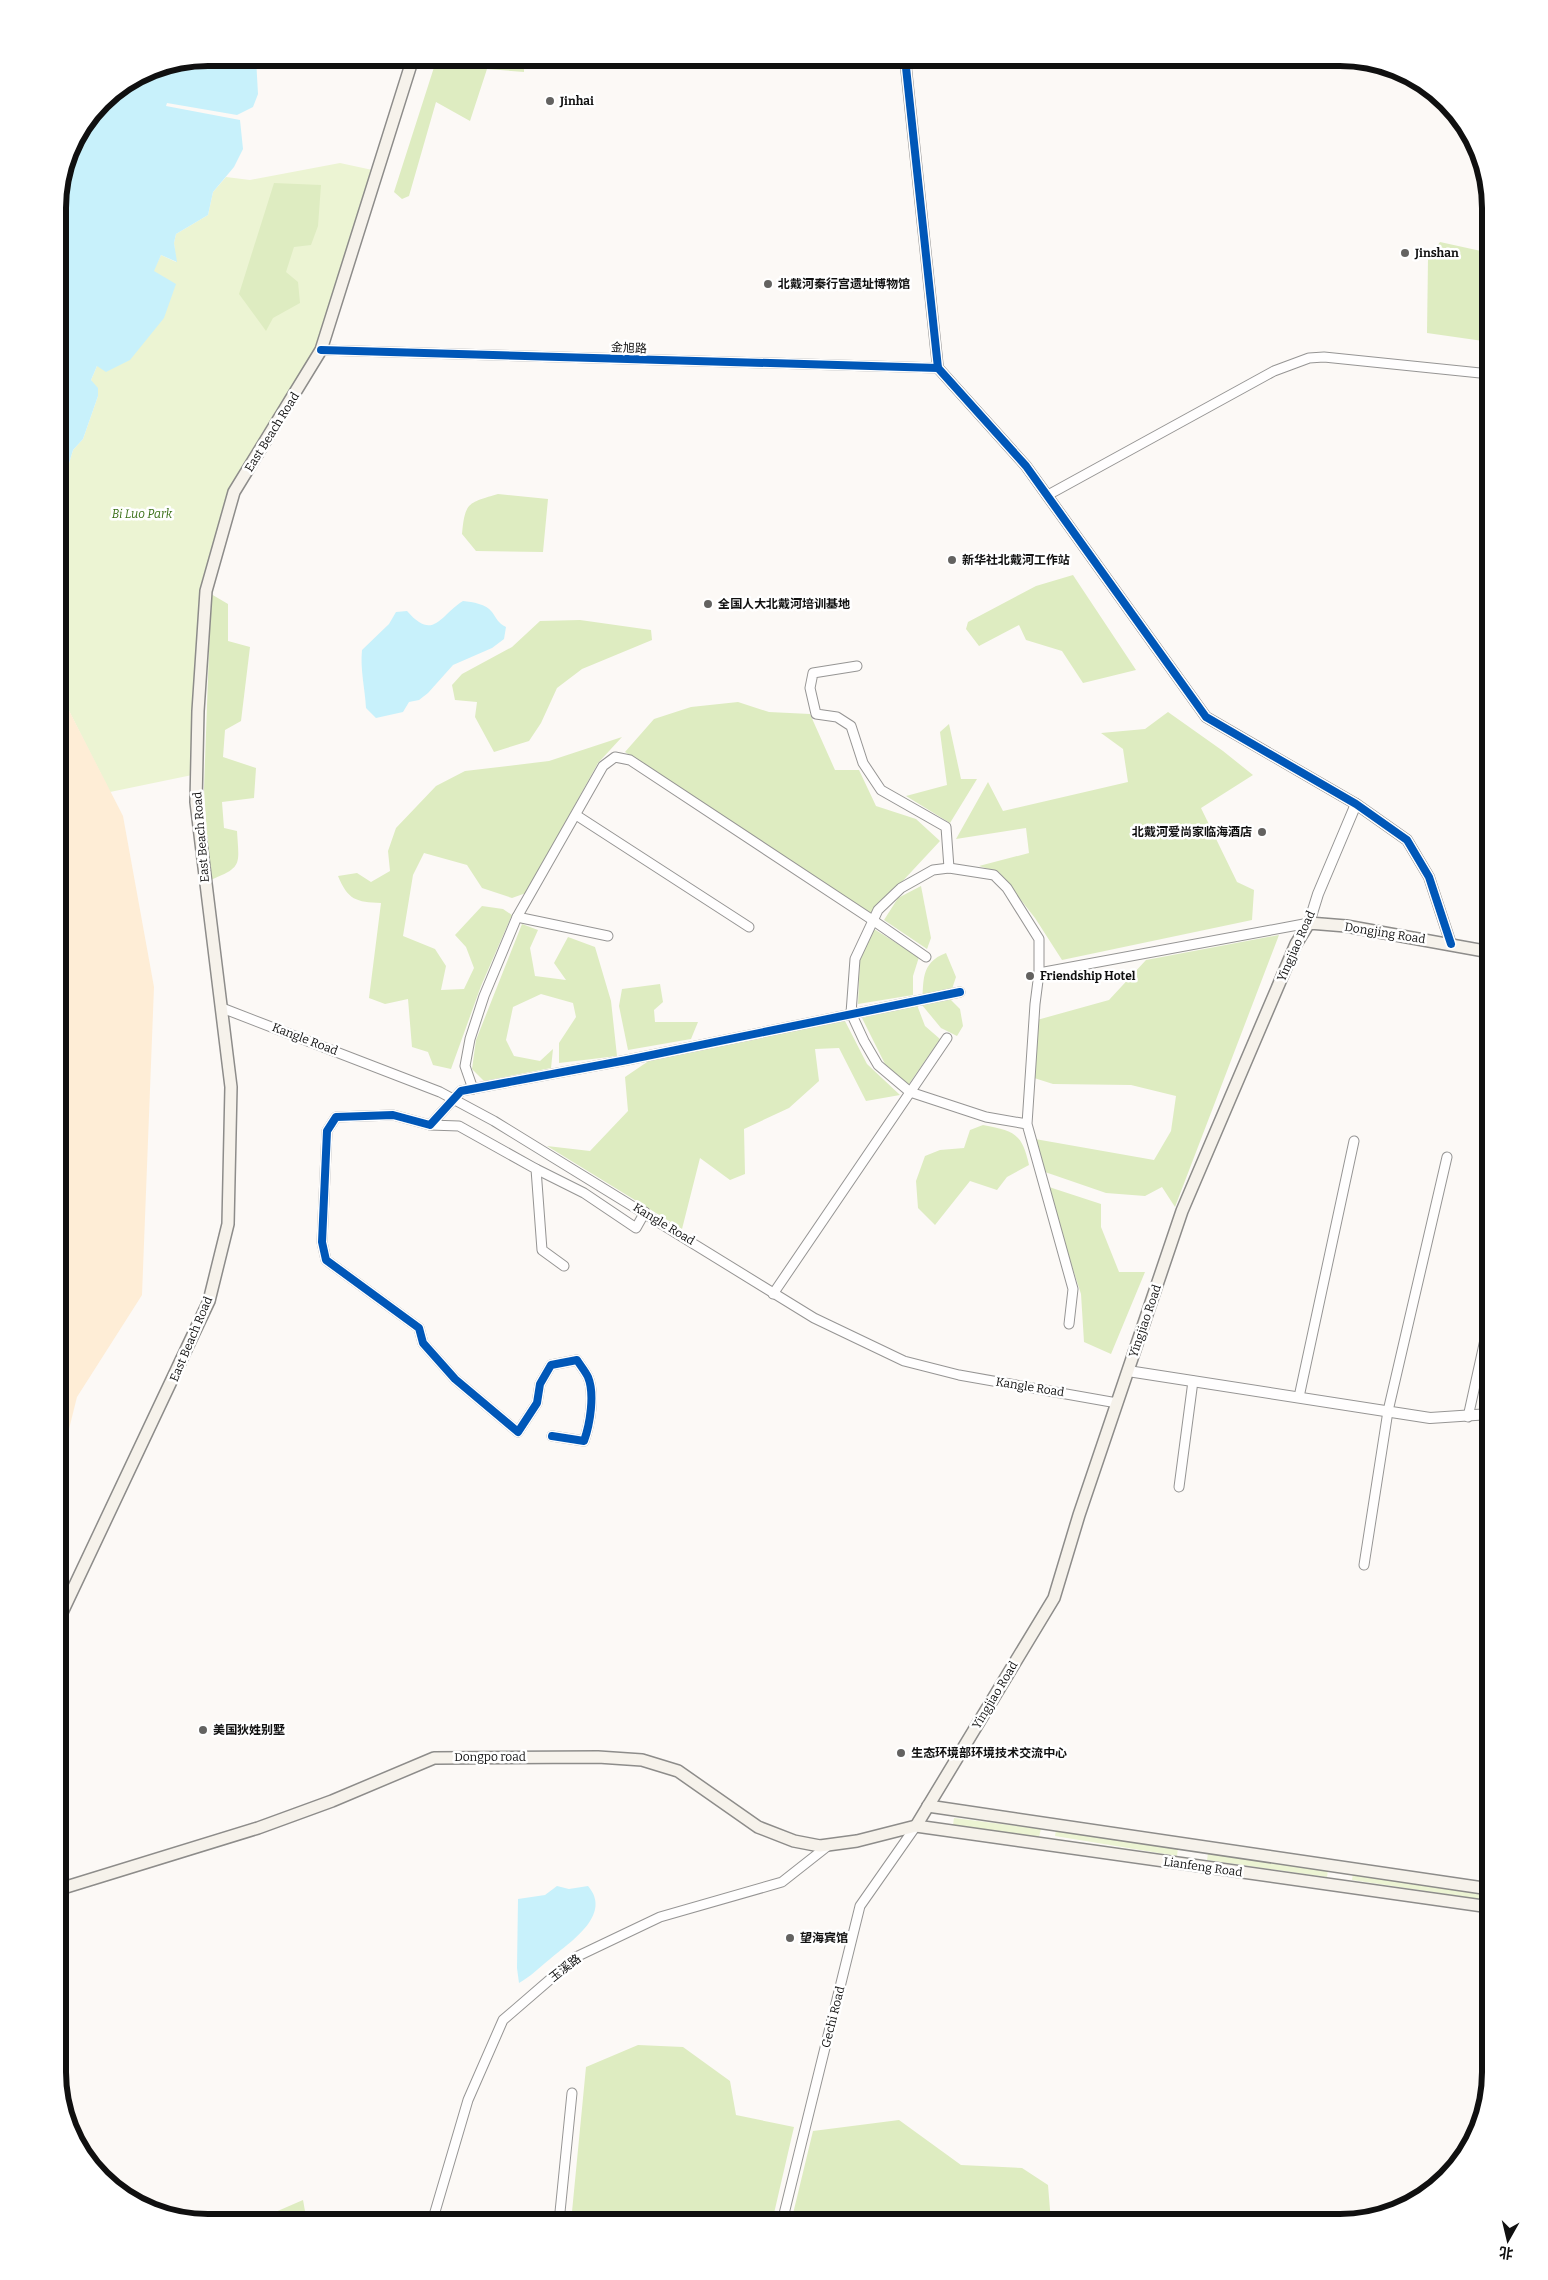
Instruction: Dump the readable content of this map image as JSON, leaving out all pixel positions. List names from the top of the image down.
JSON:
{
  "streets": {
    "main road": [
      "East Beach Road",
      "Dongjing Road",
      "Yingjiao Road",
      "Dongpo road",
      "Lianfeng Road"
    ],
    "street": [
      "金旭路",
      "Kangle Road",
      "玉溪路",
      "Gechi Road"
    ]
  },
  "crossings": [
    ["金旭路", "East Beach Road"],
    ["East Beach Road", "Kangle Road"],
    ["Dongjing Road", "Yingjiao Road"],
    ["Yingjiao Road", "Kangle Road"],
    ["Yingjiao Road", "Dongpo road"],
    ["Yingjiao Road", "Lianfeng Road"],
    ["Yingjiao Road", "Gechi Road"],
    ["Dongpo road", "Lianfeng Road"],
    ["Dongpo road", "玉溪路"],
    ["Dongpo road", "Gechi Road"],
    ["Lianfeng Road", "Gechi Road"]
  ],
  "parks": ["Bi Luo Park"],
  "places": [
    "Jinhai",
    "Jinshan",
    "北戴河秦行宫遗址博物馆",
    "新华社北戴河工作站",
    "全国人大北戴河培训基地",
    "北戴河爱尚家临海酒店",
    "Friendship Hotel",
    "美国狄姓别墅",
    "生态环境部环境技术交流中心",
    "望海宾馆"
  ],
  "north": "bottom"
}
